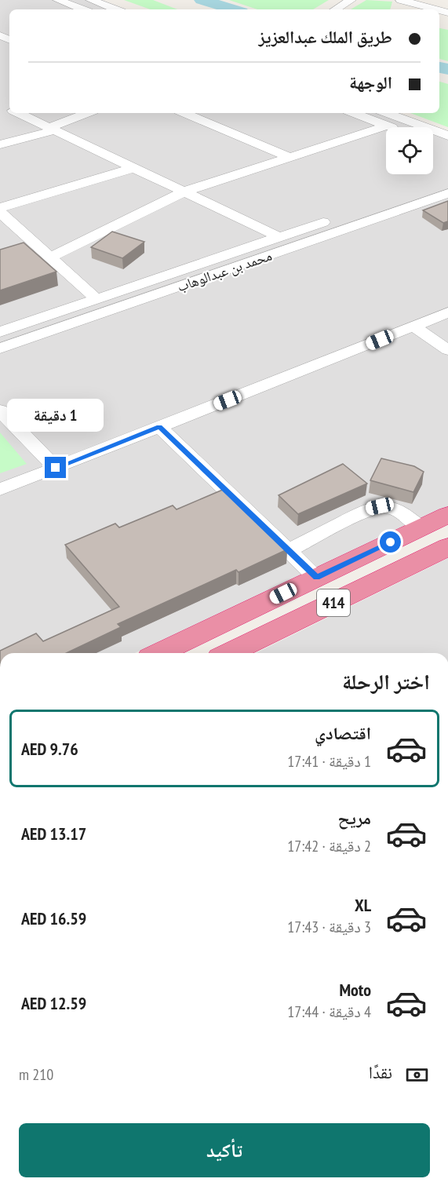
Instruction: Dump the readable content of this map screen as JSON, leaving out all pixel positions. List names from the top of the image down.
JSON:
{
  "streets": {
    "highway": ["414"],
    "street": ["محمد بن عبدالوهاب"]
  },
  "page": {
    "banner": ["طريق الملك عبدالعزيز", "الوجهة"],
    "bubble": "1 دقيقة",
    "heading": "اختر الرحلة",
    "list": [
      {
        "name": "اقتصادي",
        "note": "1 دقيقة · 17:41",
        "value": "AED 9.76"
      },
      {
        "name": "مريح",
        "note": "2 دقيقة · 17:42",
        "value": "AED 13.17"
      },
      {
        "name": "XL",
        "note": "3 دقيقة · 17:43",
        "value": "AED 16.59"
      },
      {
        "name": "Moto",
        "note": "4 دقيقة · 17:44",
        "value": "AED 12.59"
      }
    ],
    "pay": ["نقدًا", "210 m"],
    "buttons": "تأكيد"
  }
}
